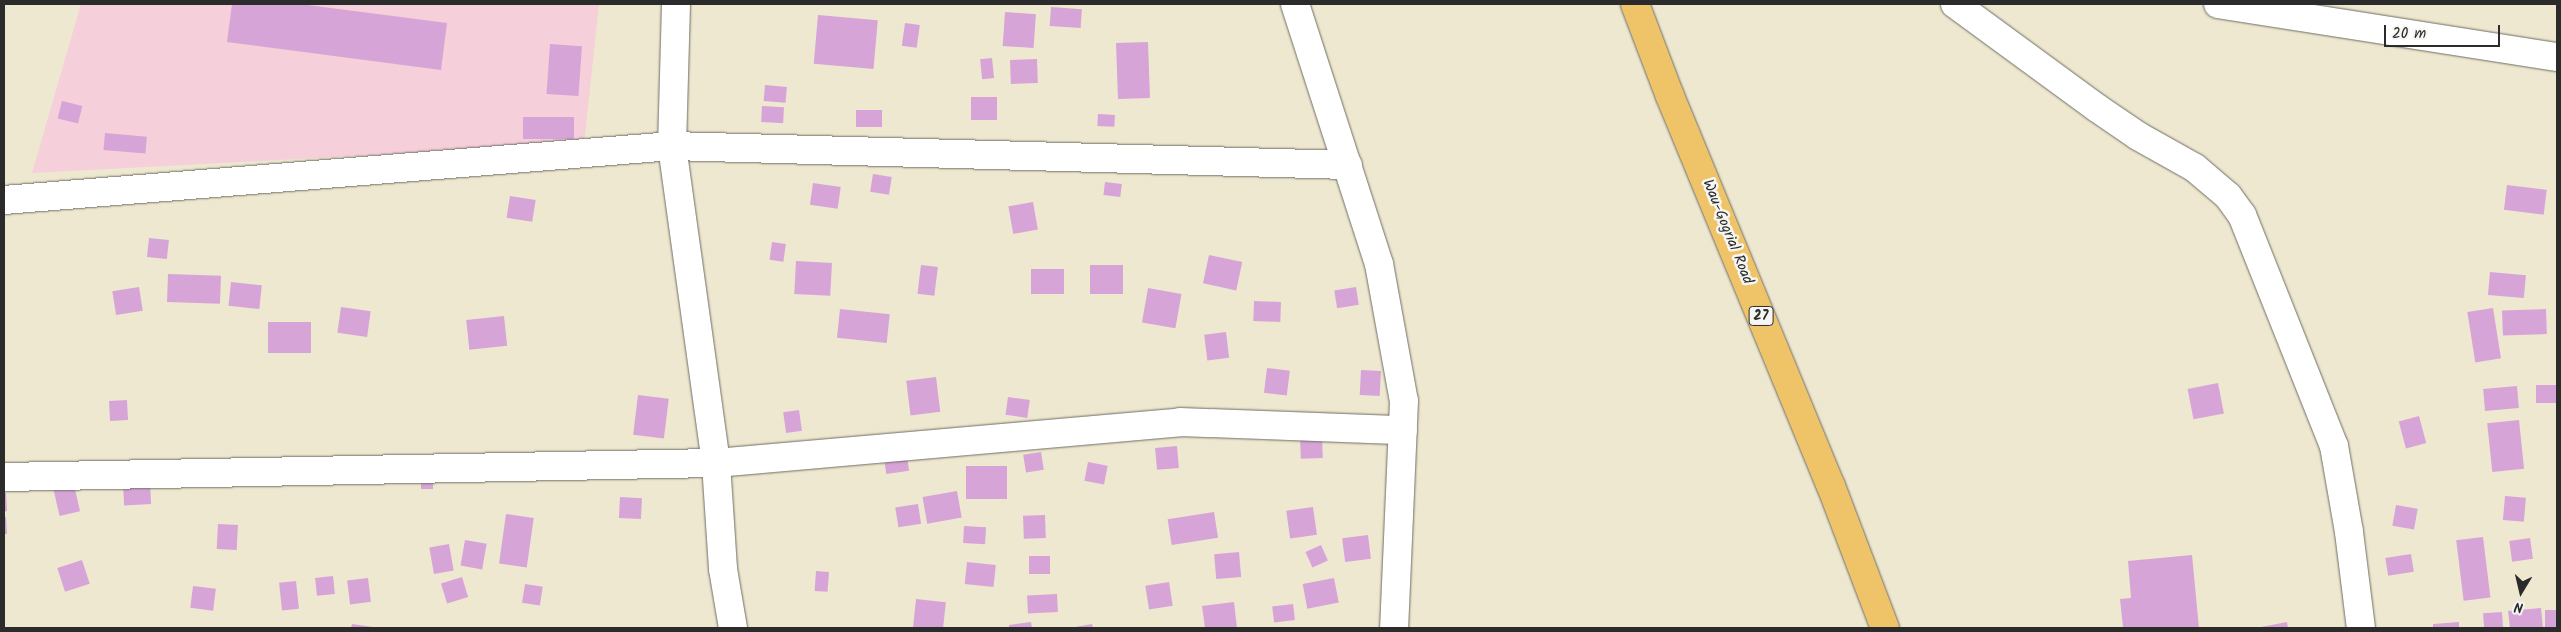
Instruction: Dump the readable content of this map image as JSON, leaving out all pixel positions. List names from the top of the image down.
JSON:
{
  "streets": {
    "main road": ["Wau-Gogrial Road", "27"]
  },
  "scale_bar": "20 m",
  "north": "bottom"
}
